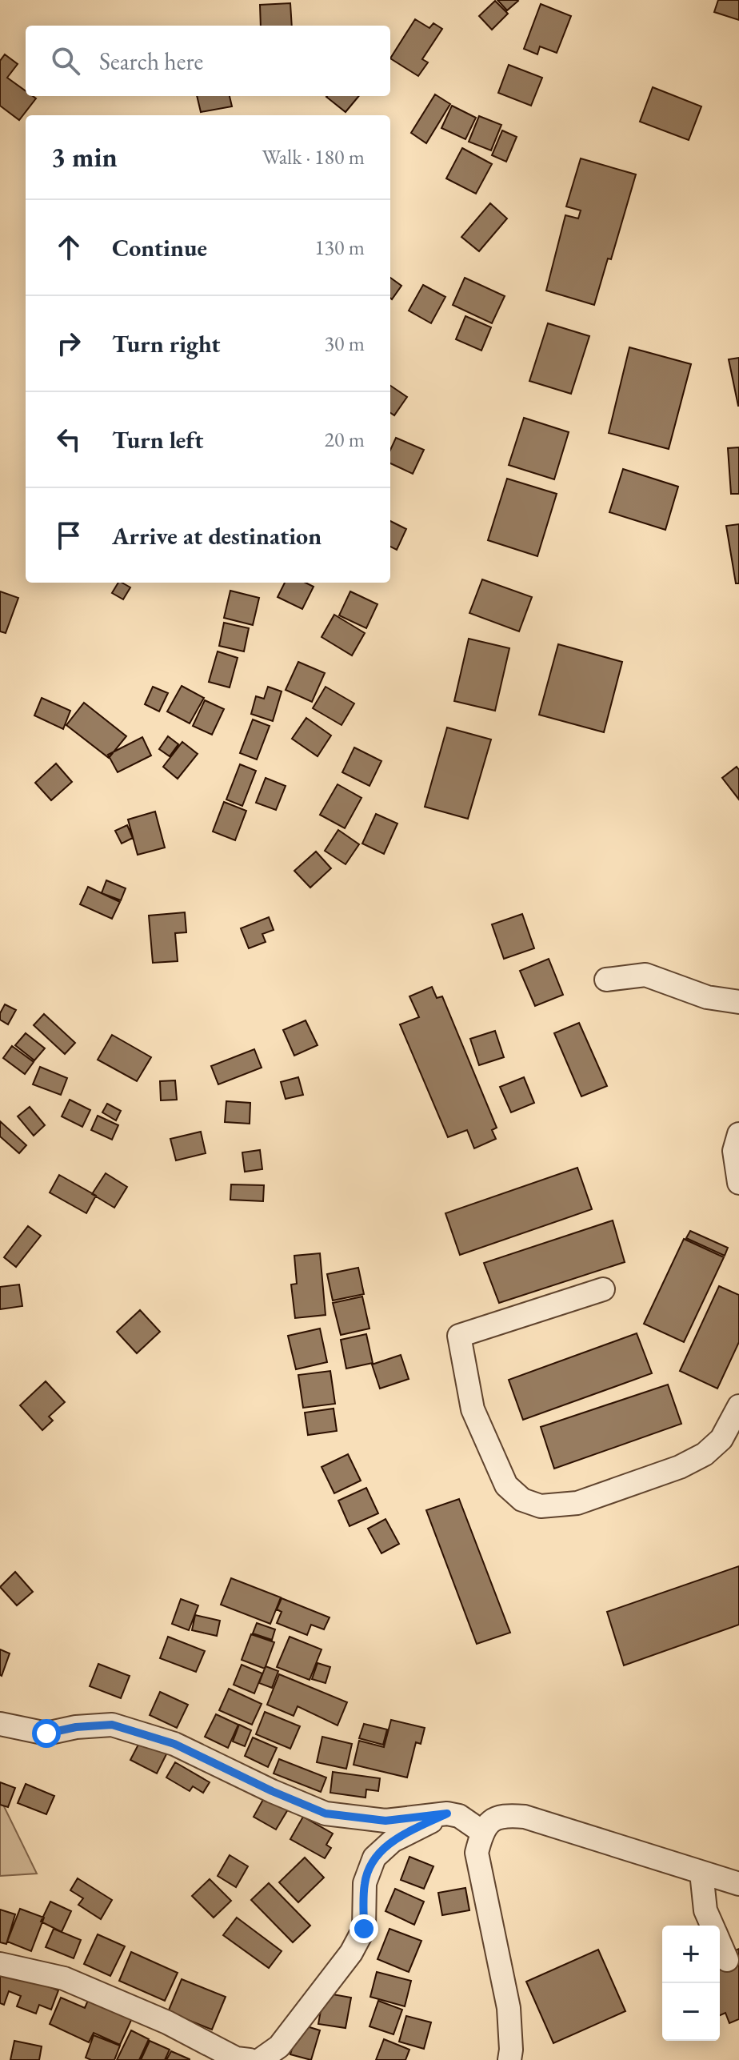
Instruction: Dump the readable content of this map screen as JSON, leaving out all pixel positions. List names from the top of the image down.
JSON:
{
  "page": {
    "search": "Search here",
    "heading": ["3 min", "Walk · 180 m"],
    "list": [
      ["Continue", "130 m"],
      ["Turn right", "30 m"],
      ["Turn left", "20 m"],
      "Arrive at destination"
    ],
    "map_buttons": ["+", "−"]
  }
}
